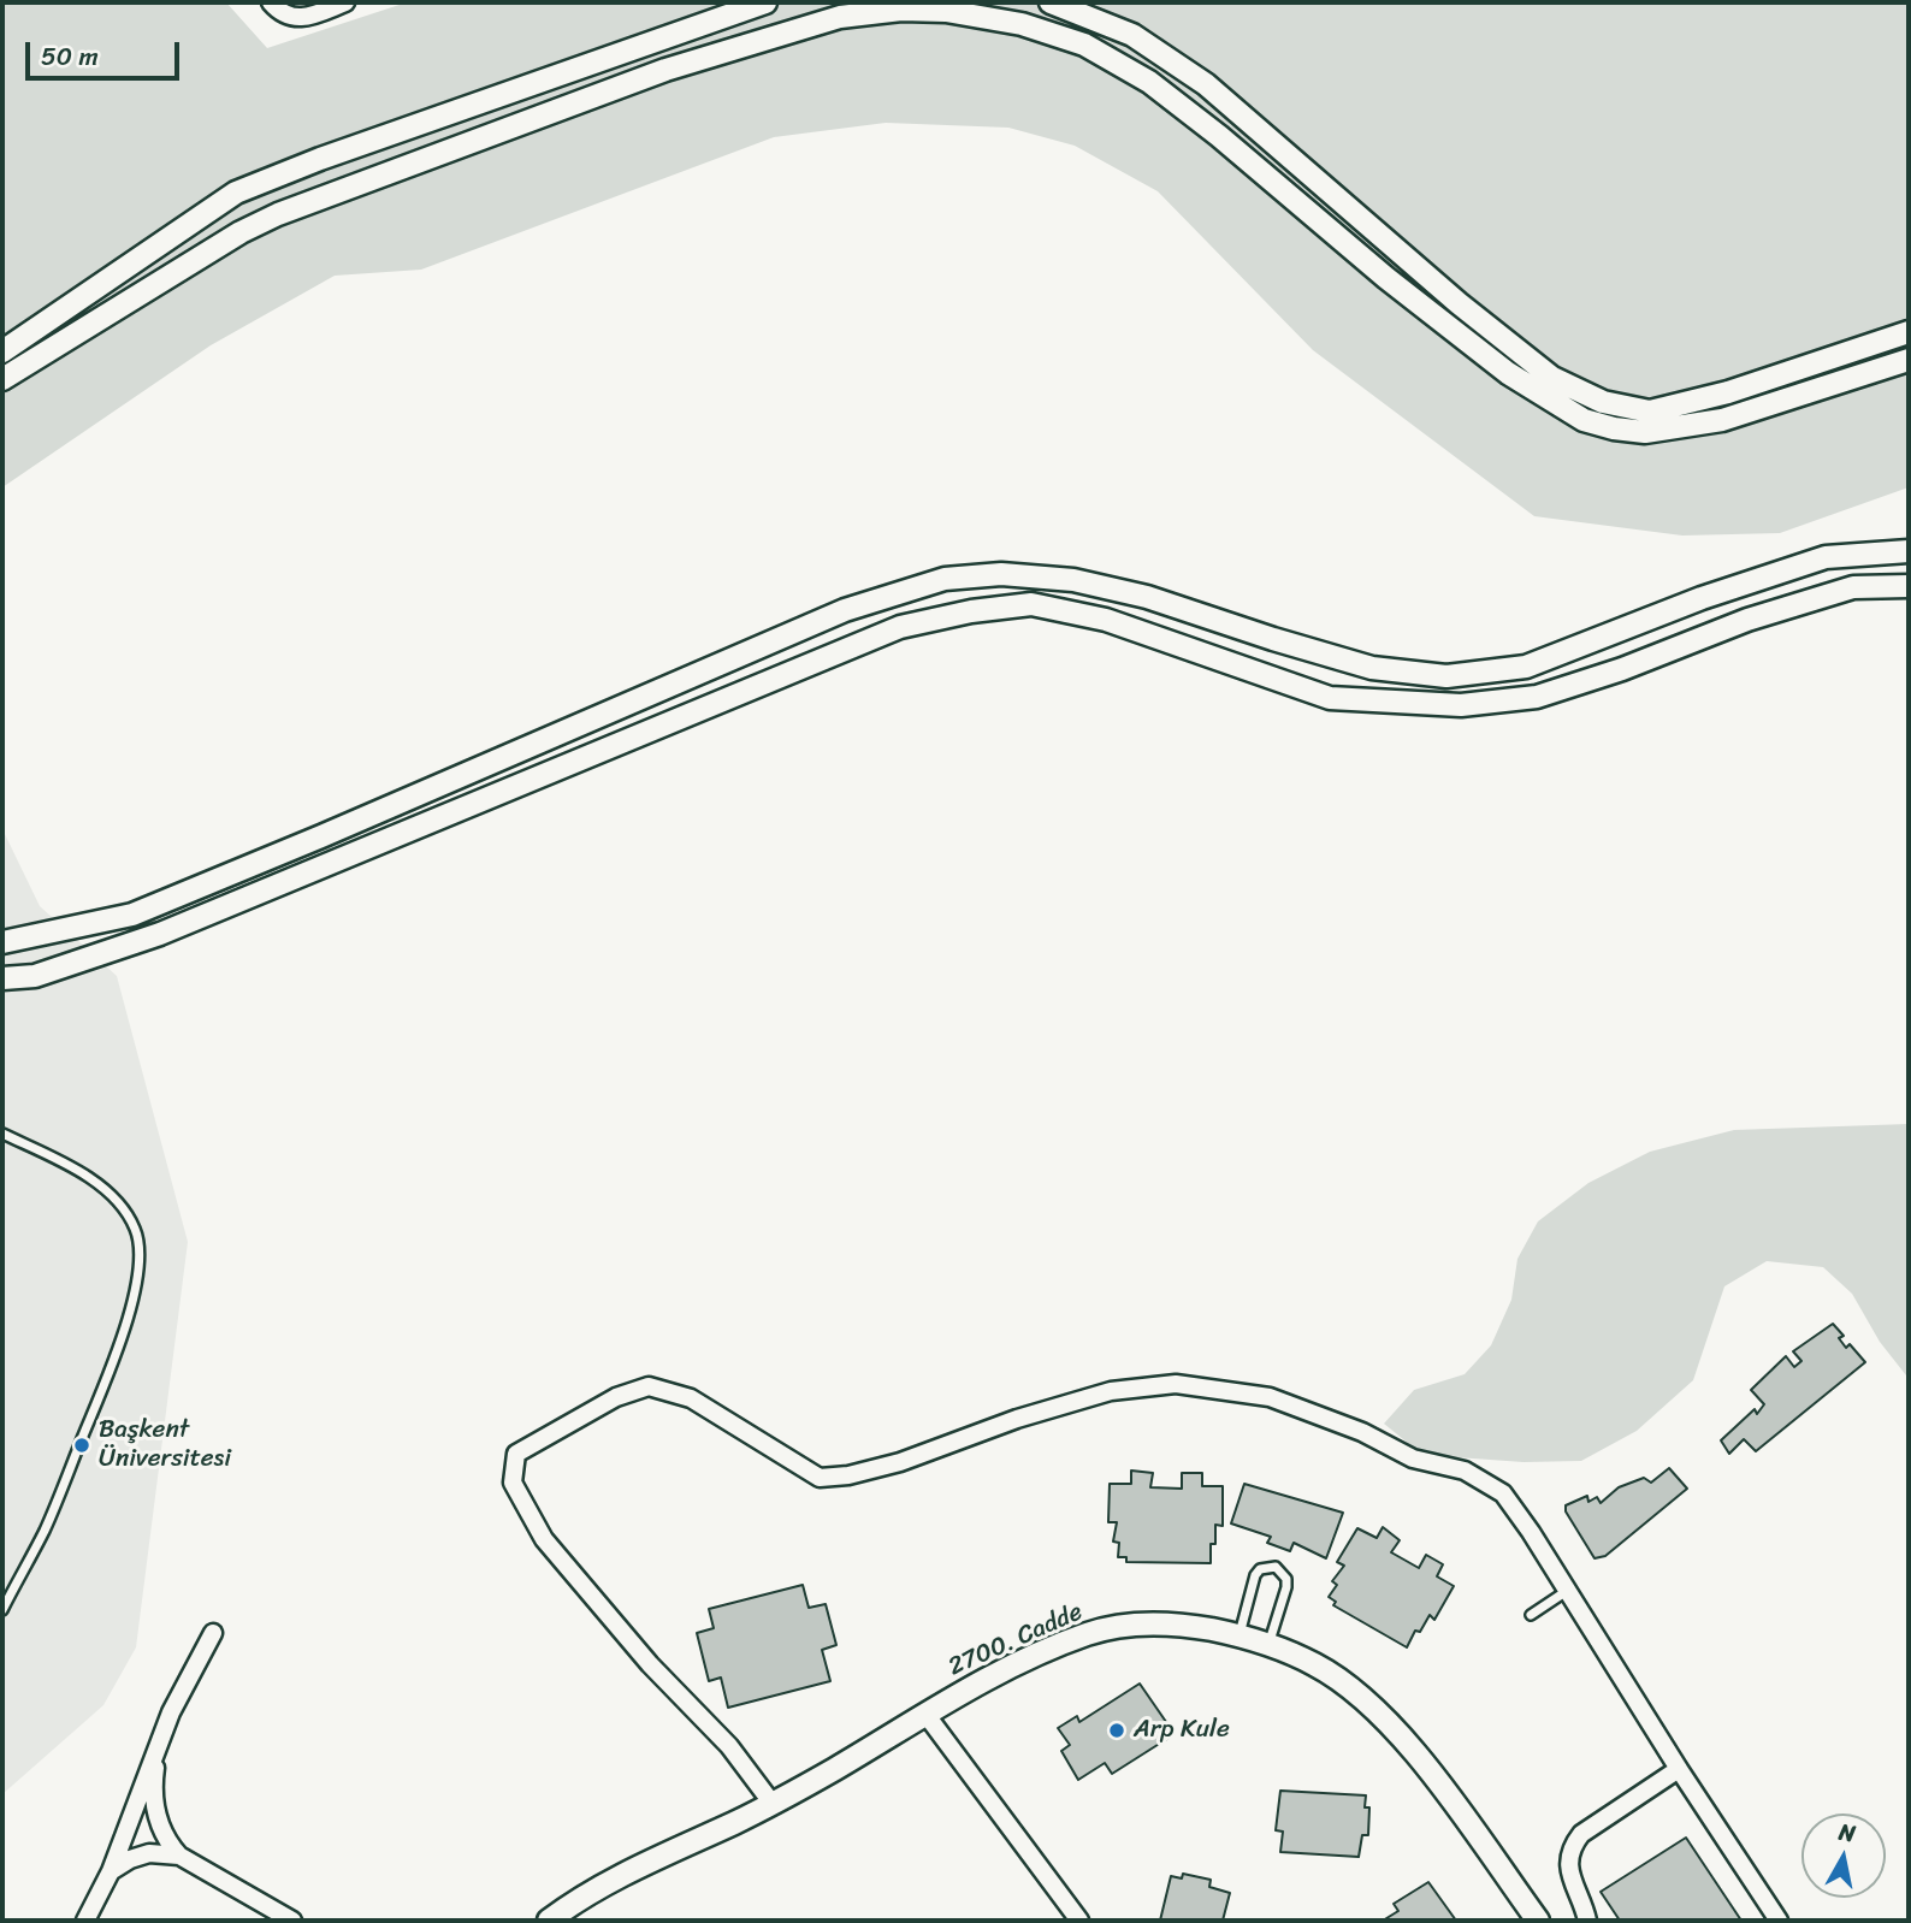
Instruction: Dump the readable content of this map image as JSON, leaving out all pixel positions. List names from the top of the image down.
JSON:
{
  "streets": {
    "street": ["2700. Cadde"]
  },
  "places": ["Başkent Üniversitesi", "Arp Kule"],
  "scale_bar": "50 m",
  "north": "top"
}
